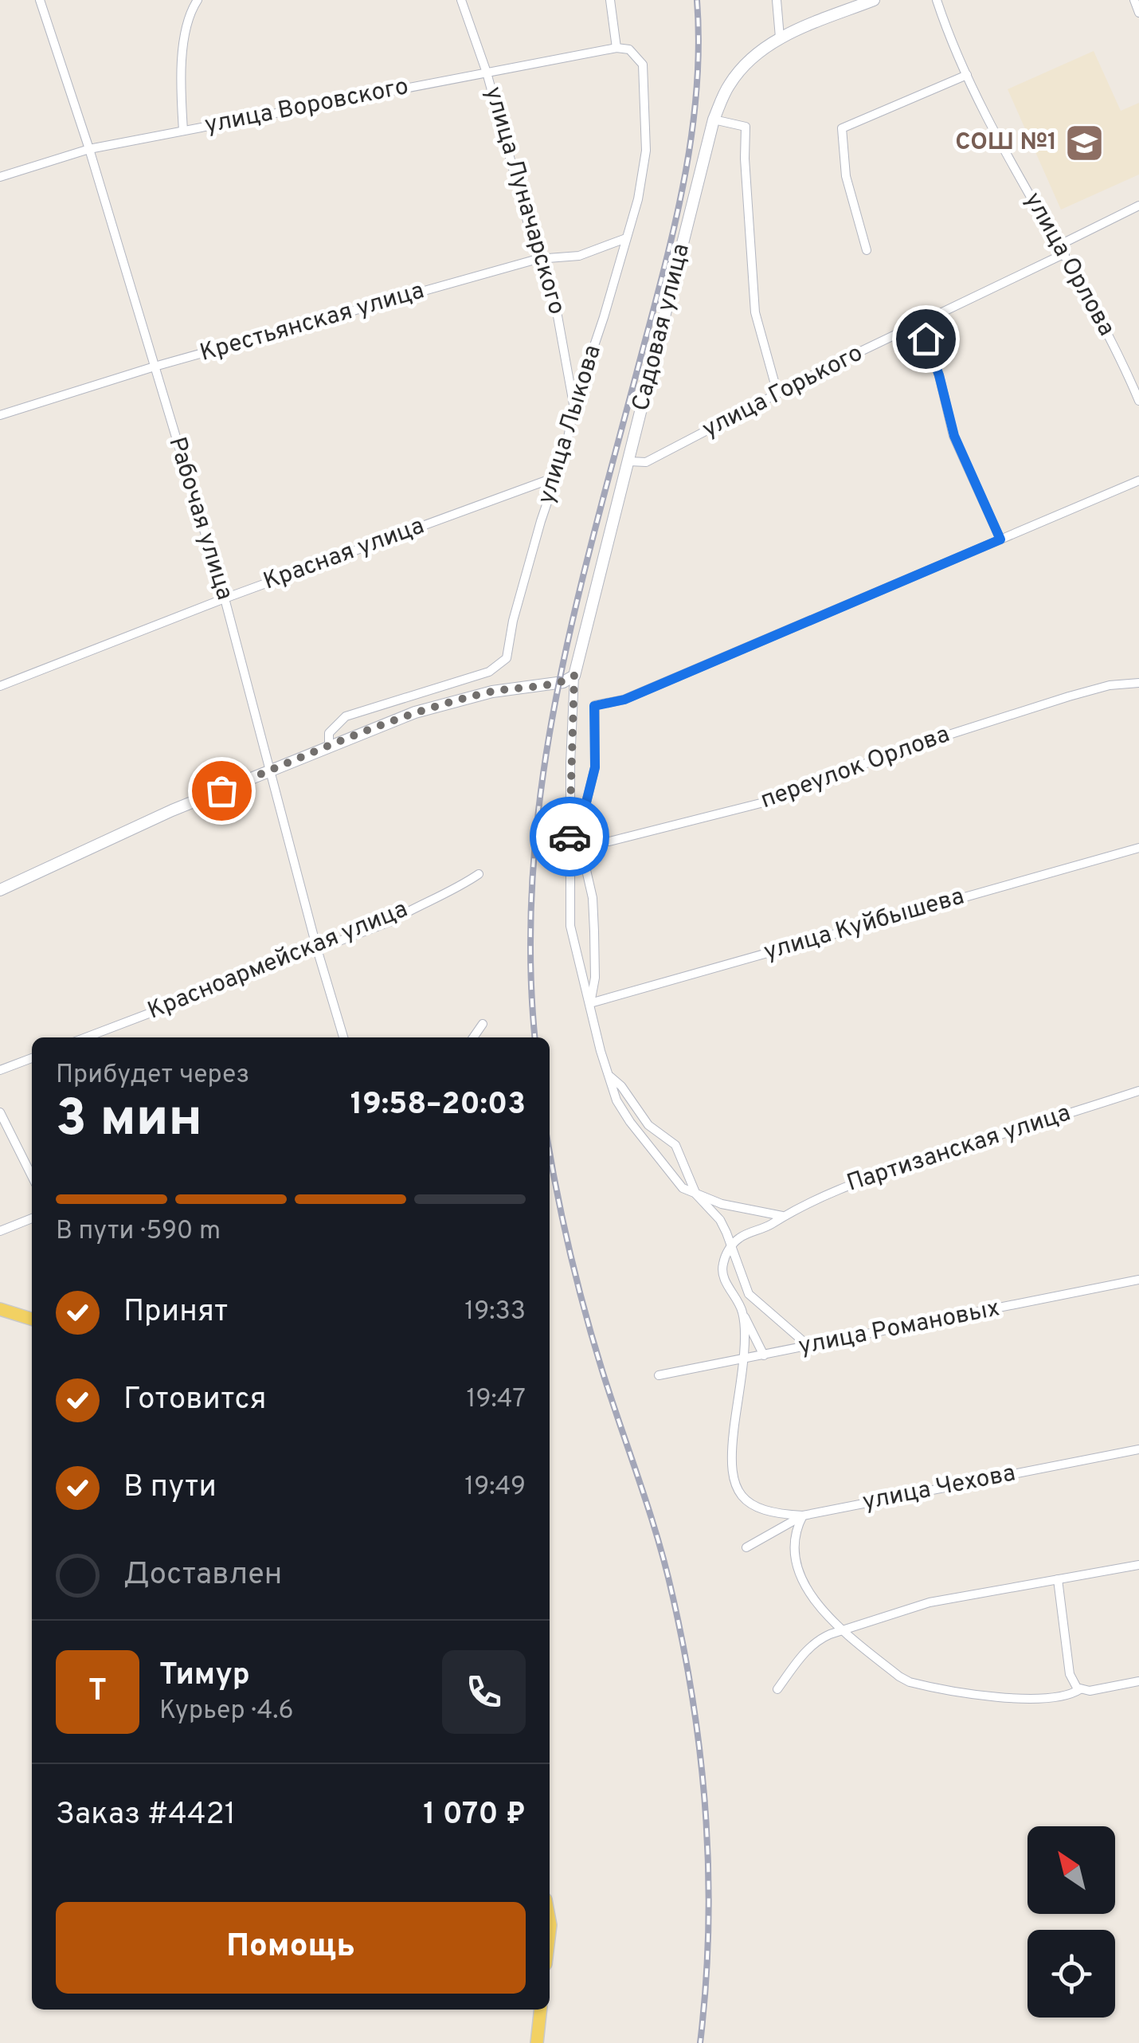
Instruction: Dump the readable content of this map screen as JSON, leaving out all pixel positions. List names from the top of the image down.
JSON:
{
  "streets": {
    "street": [
      "улица Воровского",
      "улица Луначарского",
      "улица Орлова",
      "Крестьянская улица",
      "Садовая улица",
      "улица Горького",
      "улица Лыкова",
      "Рабочая улица",
      "Красная улица",
      "переулок Орлова",
      "улица Куйбышева",
      "Красноармейская улица",
      "Партизанская улица",
      "улица Романовых",
      "улица Чехова"
    ]
  },
  "crossings": [
    ["улица Воровского", "улица Луначарского"],
    ["улица Воровского", "улица Лыкова"],
    ["улица Воровского", "Рабочая улица"],
    ["улица Луначарского", "Крестьянская улица"],
    ["улица Луначарского", "улица Лыкова"],
    ["улица Орлова", "улица Горького"],
    ["Крестьянская улица", "улица Лыкова"],
    ["Крестьянская улица", "Рабочая улица"],
    ["Садовая улица", "улица Горького"],
    ["Садовая улица", "переулок Орлова"],
    ["Садовая улица", "улица Куйбышева"],
    ["улица Лыкова", "Красная улица"],
    ["Рабочая улица", "Красная улица"],
    ["Рабочая улица", "Красноармейская улица"]
  ],
  "places": {
    "school or university": ["СОШ №1"]
  },
  "north": "top left",
  "page": {
    "heading": ["3 мин", "Прибудет через", "19:58–20:03"],
    "panel": [
      "Тимур",
      "Курьер · 4.6",
      "Заказ #4421",
      "1 070 ₽"
    ],
    "bar": "В пути · 590 m",
    "list": [
      ["Принят", "19:33"],
      ["Готовится", "19:47"],
      ["В пути", "19:49"],
      "Доставлен"
    ],
    "round": "Т",
    "buttons": "Помощь"
  }
}
